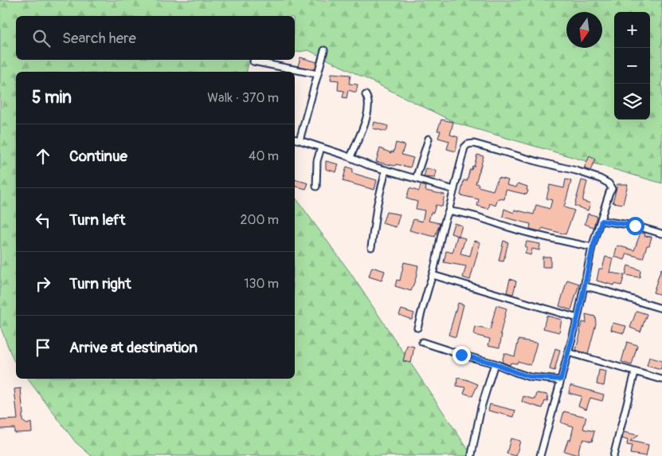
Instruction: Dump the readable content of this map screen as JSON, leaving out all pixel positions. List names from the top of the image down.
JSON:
{
  "north": "bottom",
  "page": {
    "map_buttons": ["+", "−"],
    "search": "Search here",
    "heading": ["5 min", "Walk · 370 m"],
    "list": [
      ["Continue", "40 m"],
      ["Turn left", "200 m"],
      ["Turn right", "130 m"],
      "Arrive at destination"
    ]
  }
}
